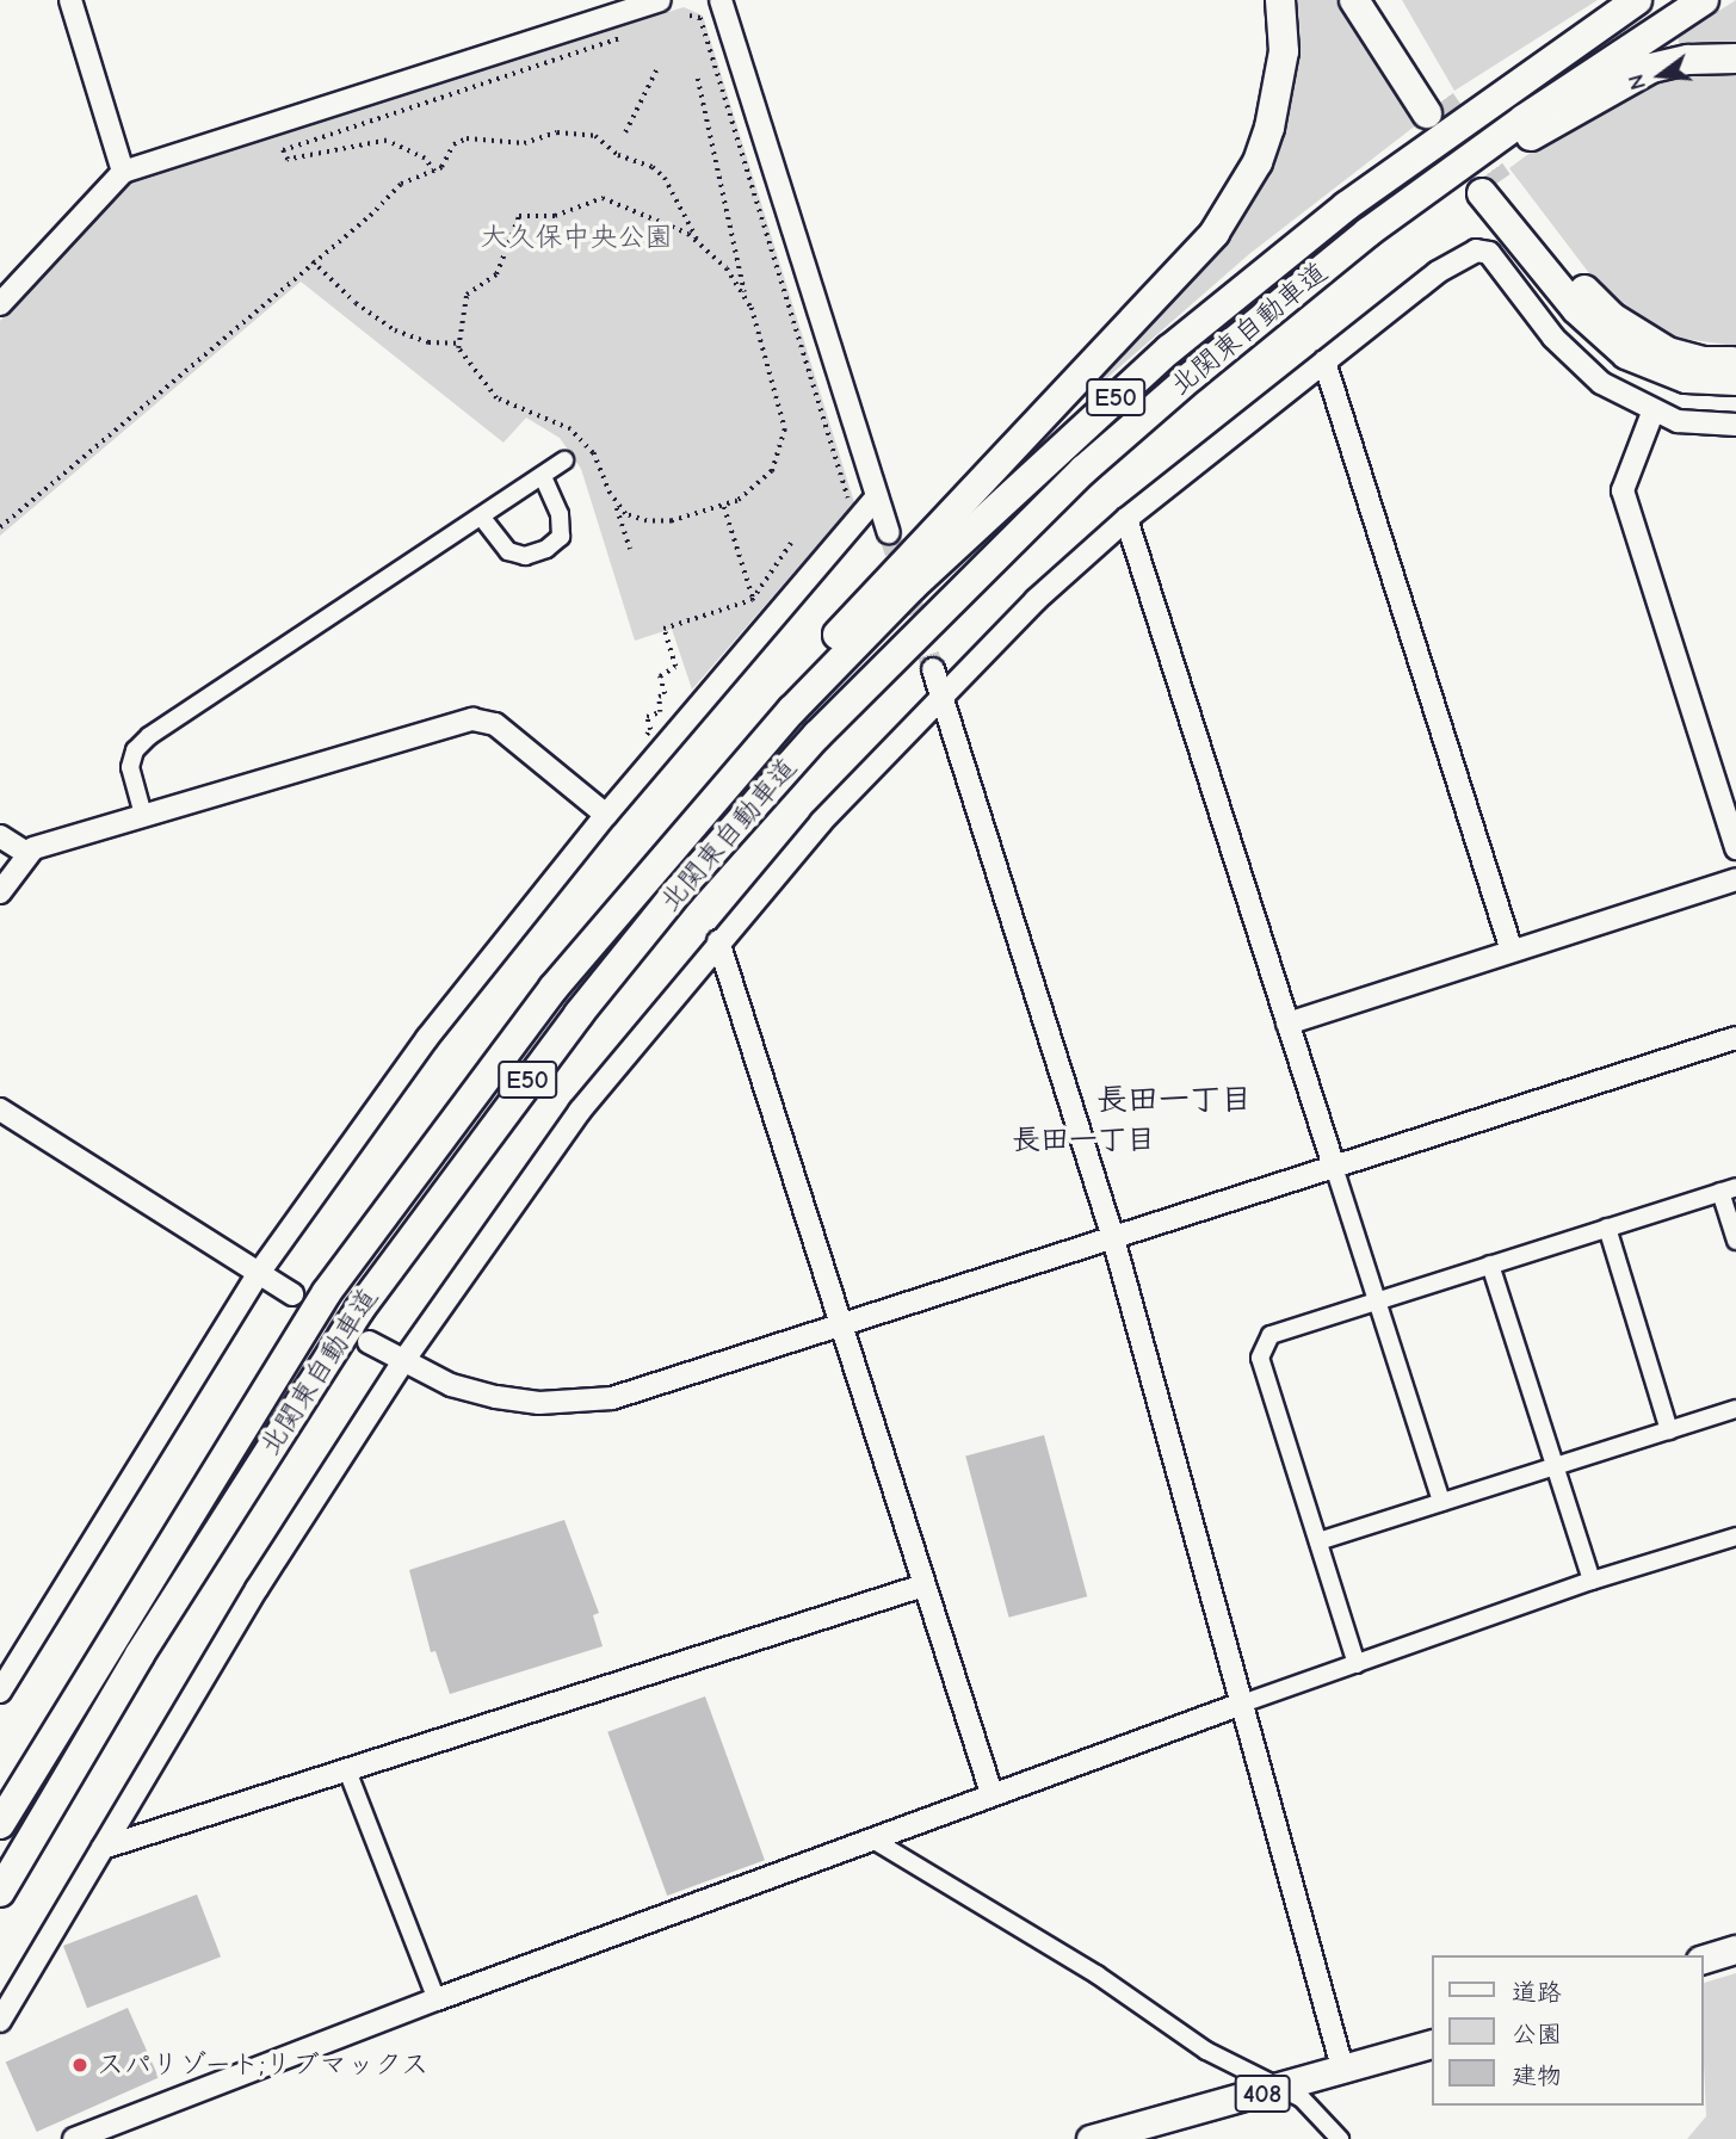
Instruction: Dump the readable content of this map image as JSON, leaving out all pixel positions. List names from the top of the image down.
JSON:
{
  "streets": {
    "highway": ["北関東自動車道", "E50", "408"]
  },
  "districts": ["長田一丁目", "長田一丁目"],
  "parks": ["大久保中央公園"],
  "places": ["スパリゾート;リブマックス"],
  "legend": ["道路", "公園", "建物"],
  "north": "left"
}
